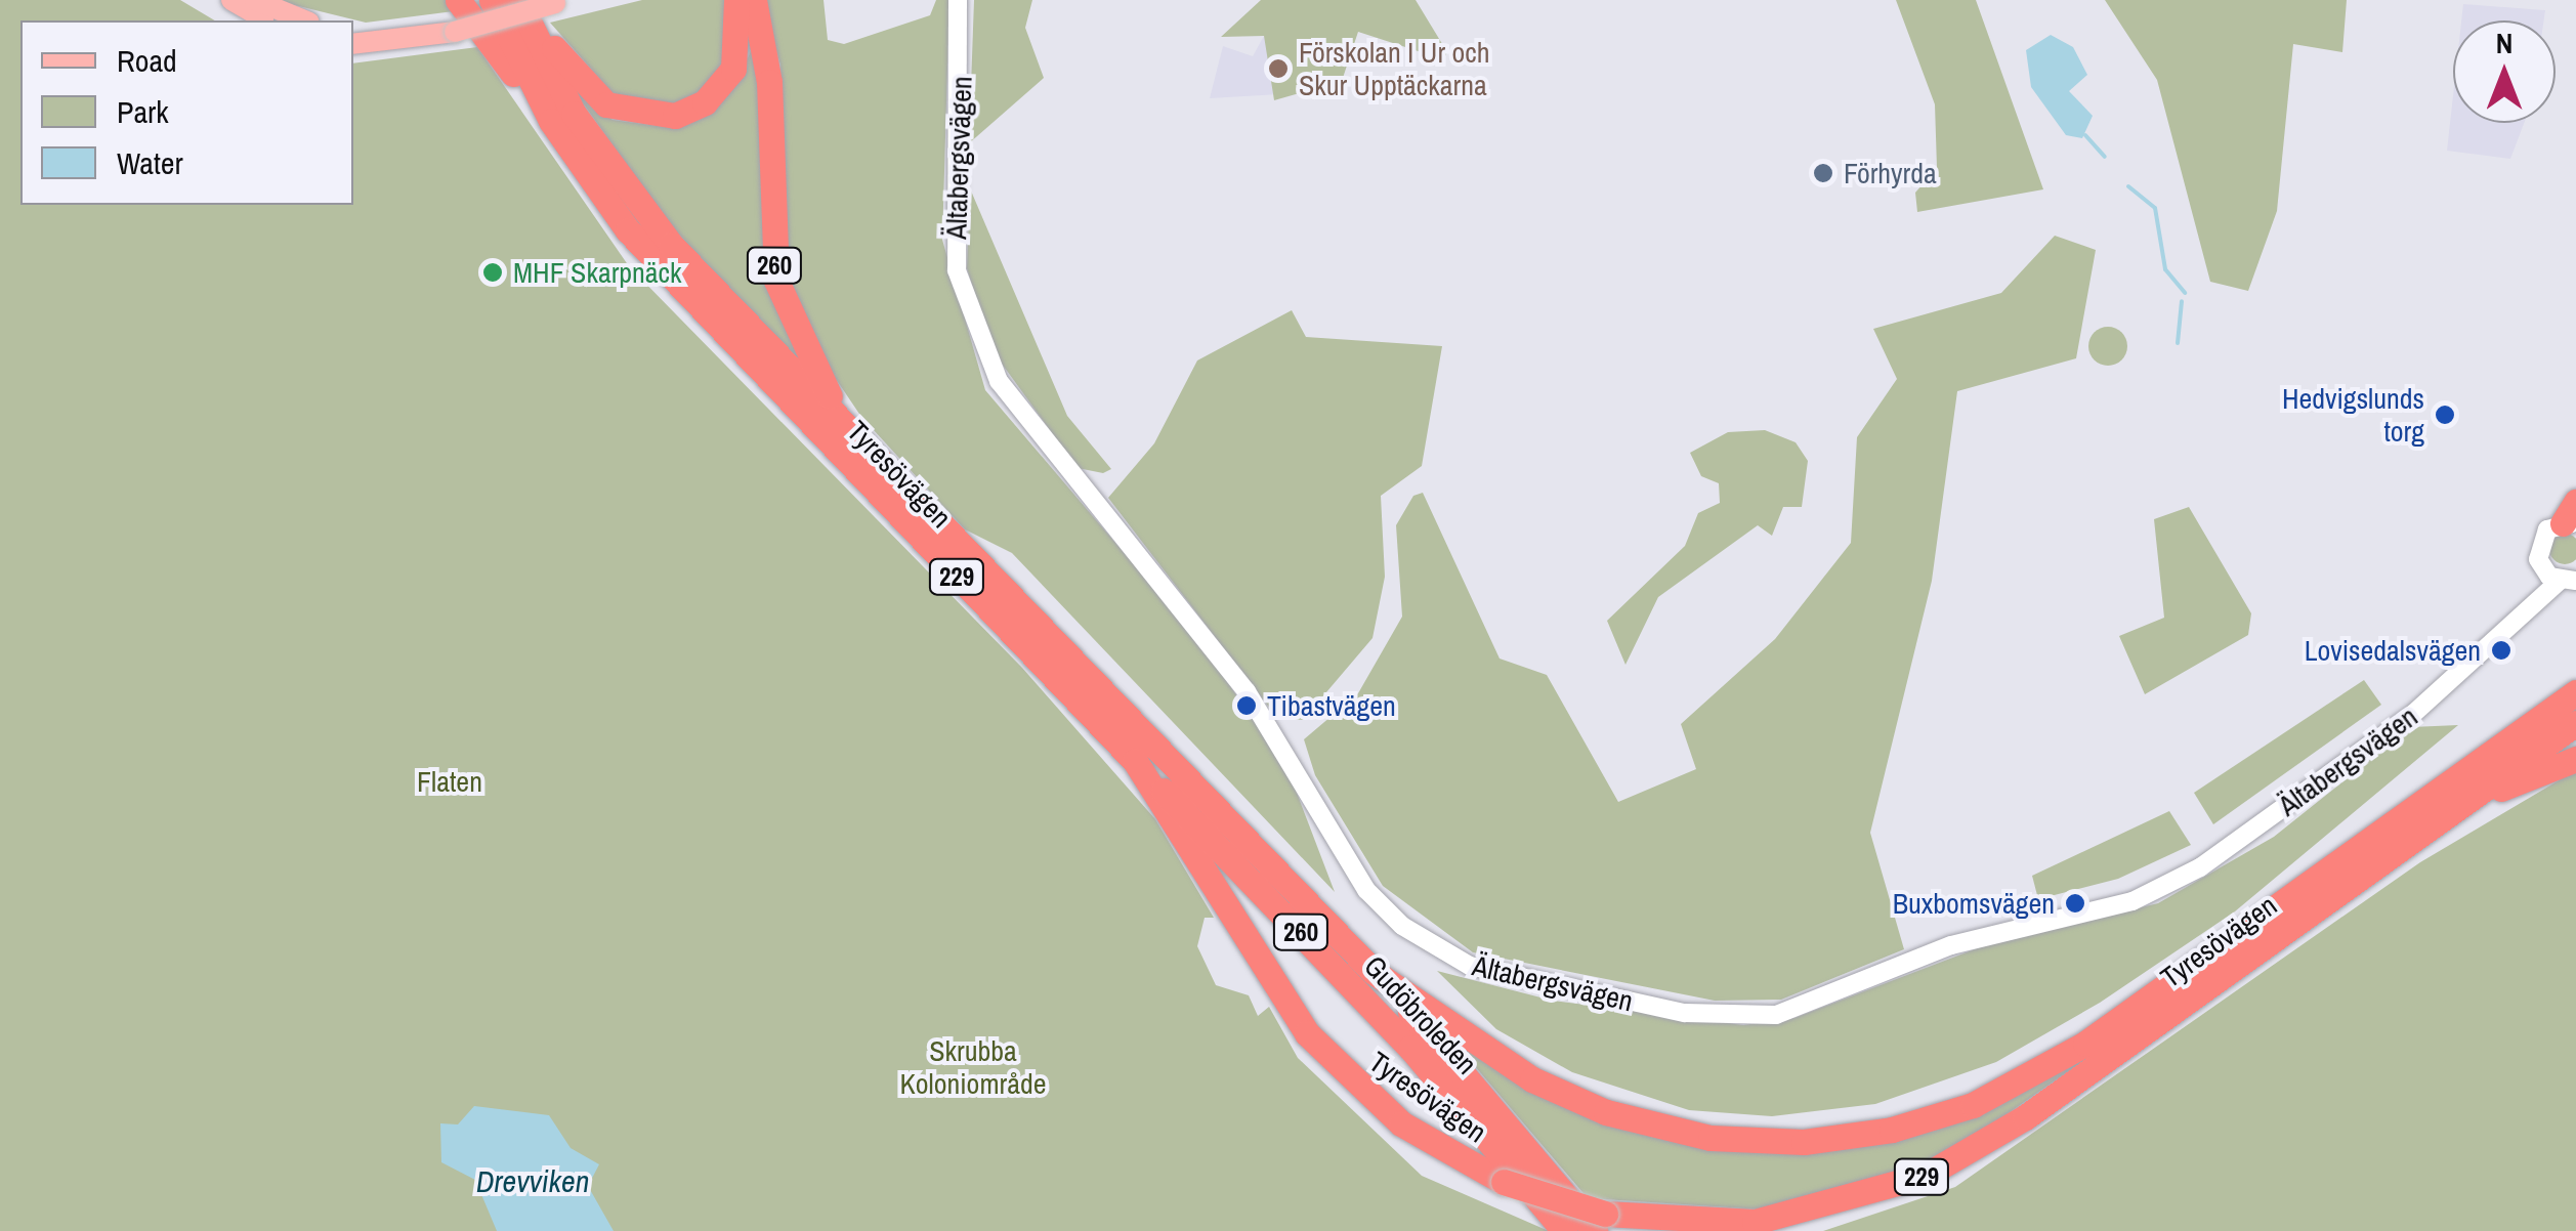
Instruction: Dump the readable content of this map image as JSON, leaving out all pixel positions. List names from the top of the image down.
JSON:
{
  "streets": {
    "highway": [
      "260",
      "Tyresövägen",
      "229",
      "Gudöbroleden"
    ],
    "street": ["Ältabergsvägen"]
  },
  "crossings": [
    ["260", "Tyresövägen"],
    ["Tyresövägen", "Gudöbroleden"]
  ],
  "water": ["Drevviken"],
  "parks": ["Flaten", "Skrubba Koloniområde"],
  "places": [
    "Förskolan I Ur och Skur Upptäckarna",
    "Förhyrda",
    "MHF Skarpnäck",
    "Hedvigslunds torg",
    "Lovisedalsvägen",
    "Tibastvägen",
    "Buxbomsvägen"
  ],
  "legend": ["Road", "Park", "Water"],
  "north": "top"
}
